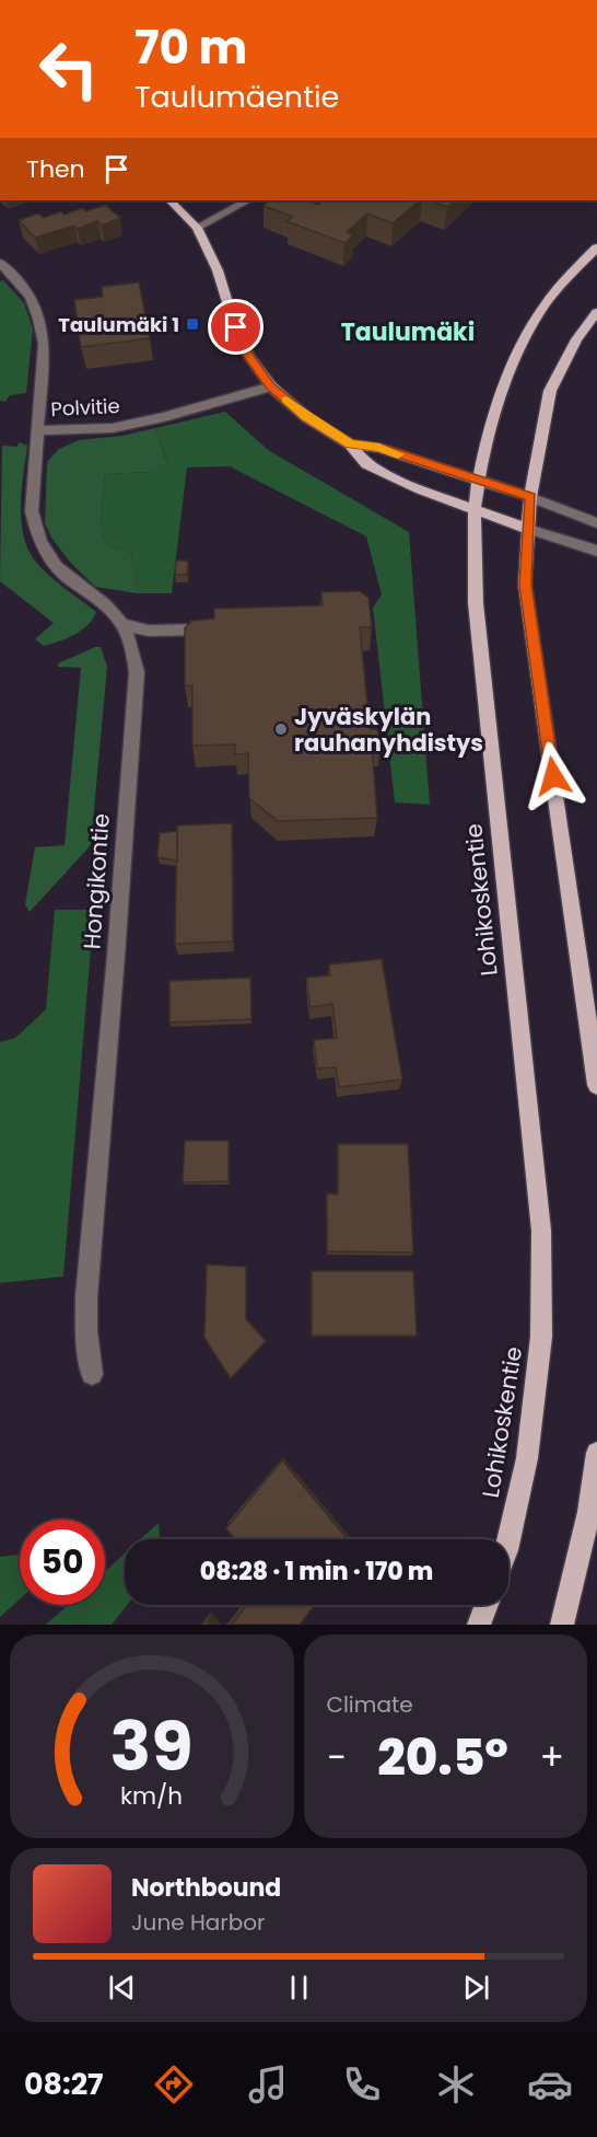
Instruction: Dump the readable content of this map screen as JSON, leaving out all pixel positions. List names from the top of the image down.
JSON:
{
  "streets": {
    "main road": ["Lohikoskentie"],
    "street": ["Polvitie", "Hongikontie"]
  },
  "crossings": [
    ["Polvitie", "Hongikontie"]
  ],
  "districts": ["Taulumäki"],
  "places": {
    "transit": ["Taulumäki 1"],
    "other": ["Jyväskylän rauhanyhdistys"]
  },
  "page": {
    "turn": ["70 m", "Taulumäentie"],
    "then": "Then",
    "limit": "50",
    "trip": "08:28 · 1 min · 170 m",
    "tile": "Climate",
    "heat": ["−", "20.5°", "+"],
    "song": ["Northbound", "June Harbor"],
    "tabs": "08:27",
    "gauge": ["39", "km/h"]
  }
}
